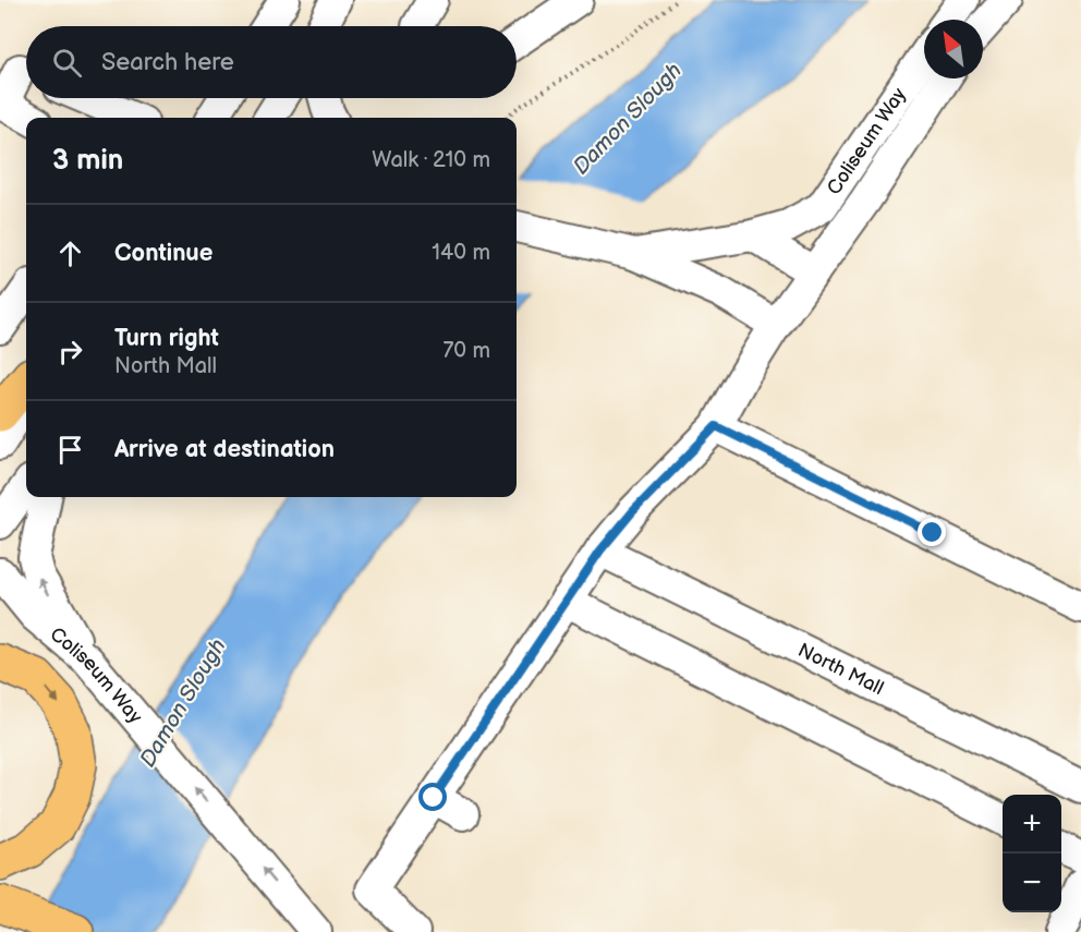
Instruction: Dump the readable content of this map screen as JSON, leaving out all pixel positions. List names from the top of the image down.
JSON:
{
  "streets": {
    "street": ["Coliseum Way", "North Mall"]
  },
  "one_way": ["Coliseum Way"],
  "water": ["Damon Slough"],
  "north": "top left",
  "page": {
    "search": "Search here",
    "heading": ["3 min", "Walk · 210 m"],
    "list": [
      ["Continue", "140 m"],
      ["Turn right", "North Mall", "70 m"],
      "Arrive at destination"
    ],
    "map_buttons": ["+", "−"]
  }
}
